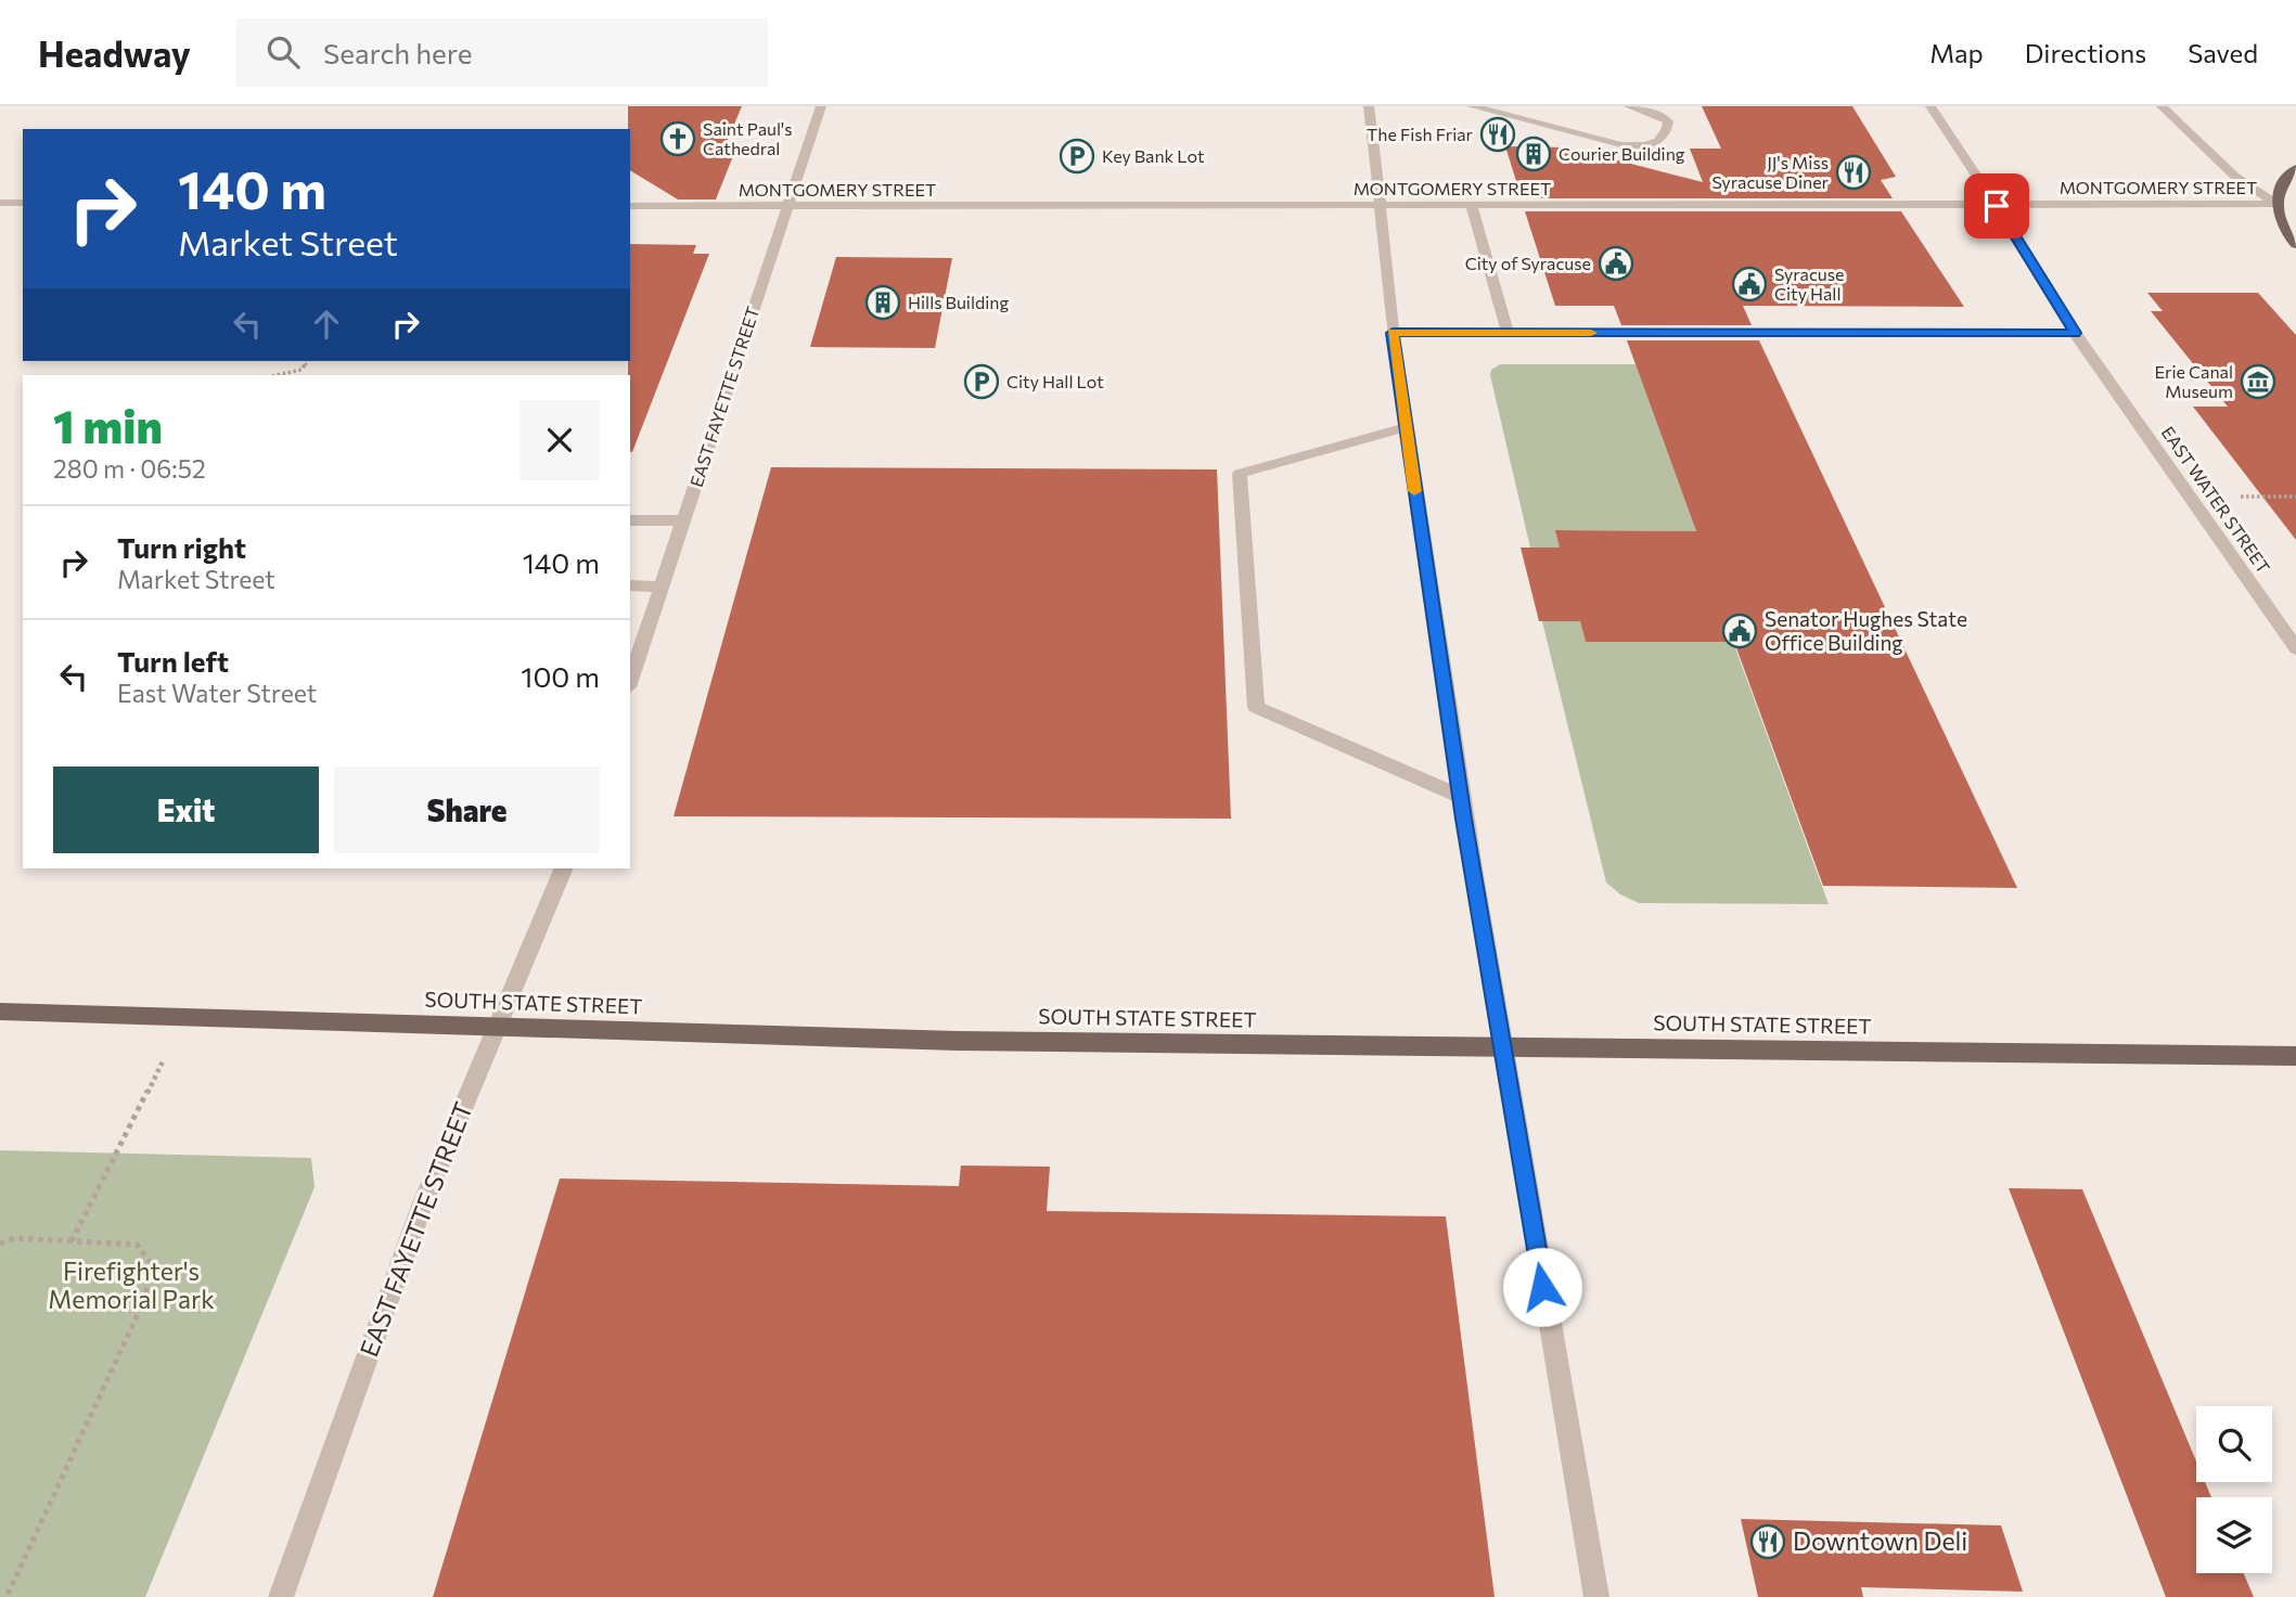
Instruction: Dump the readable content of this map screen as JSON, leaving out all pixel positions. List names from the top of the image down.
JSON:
{
  "streets": {
    "main road": ["SOUTH STATE STREET"],
    "street": ["MONTGOMERY STREET", "EAST FAYETTE STREET", "EAST WATER STREET"]
  },
  "crossings": [
    ["MONTGOMERY STREET", "EAST FAYETTE STREET"],
    ["MONTGOMERY STREET", "EAST WATER STREET"],
    ["EAST FAYETTE STREET", "SOUTH STATE STREET"]
  ],
  "parks": ["Firefighter's Memorial Park"],
  "places": {
    "restaurant": ["The Fish Friar", "JJ's Miss Syracuse Diner", "Downtown Deli"],
    "church": ["Saint Paul's Cathedral"],
    "building": ["Courier Building", "Hills Building"],
    "parking": ["Key Bank Lot", "City Hall Lot"],
    "public building": ["City of Syracuse", "Syracuse City Hall", "Senator Hughes State Office Building"],
    "museum": ["Erie Canal Museum"]
  },
  "page": {
    "header": "Headway",
    "search": "Search here",
    "nav": ["Map", "Directions", "Saved"],
    "turn": ["140 m", "Market Street"],
    "heading": ["1 min", "280 m · 06:52"],
    "list": [
      {
        "name": "Turn right",
        "note": "Market Street",
        "value": "140 m"
      },
      {
        "name": "Turn left",
        "note": "East Water Street",
        "value": "100 m"
      }
    ],
    "buttons": ["Exit", "Share"]
  }
}
